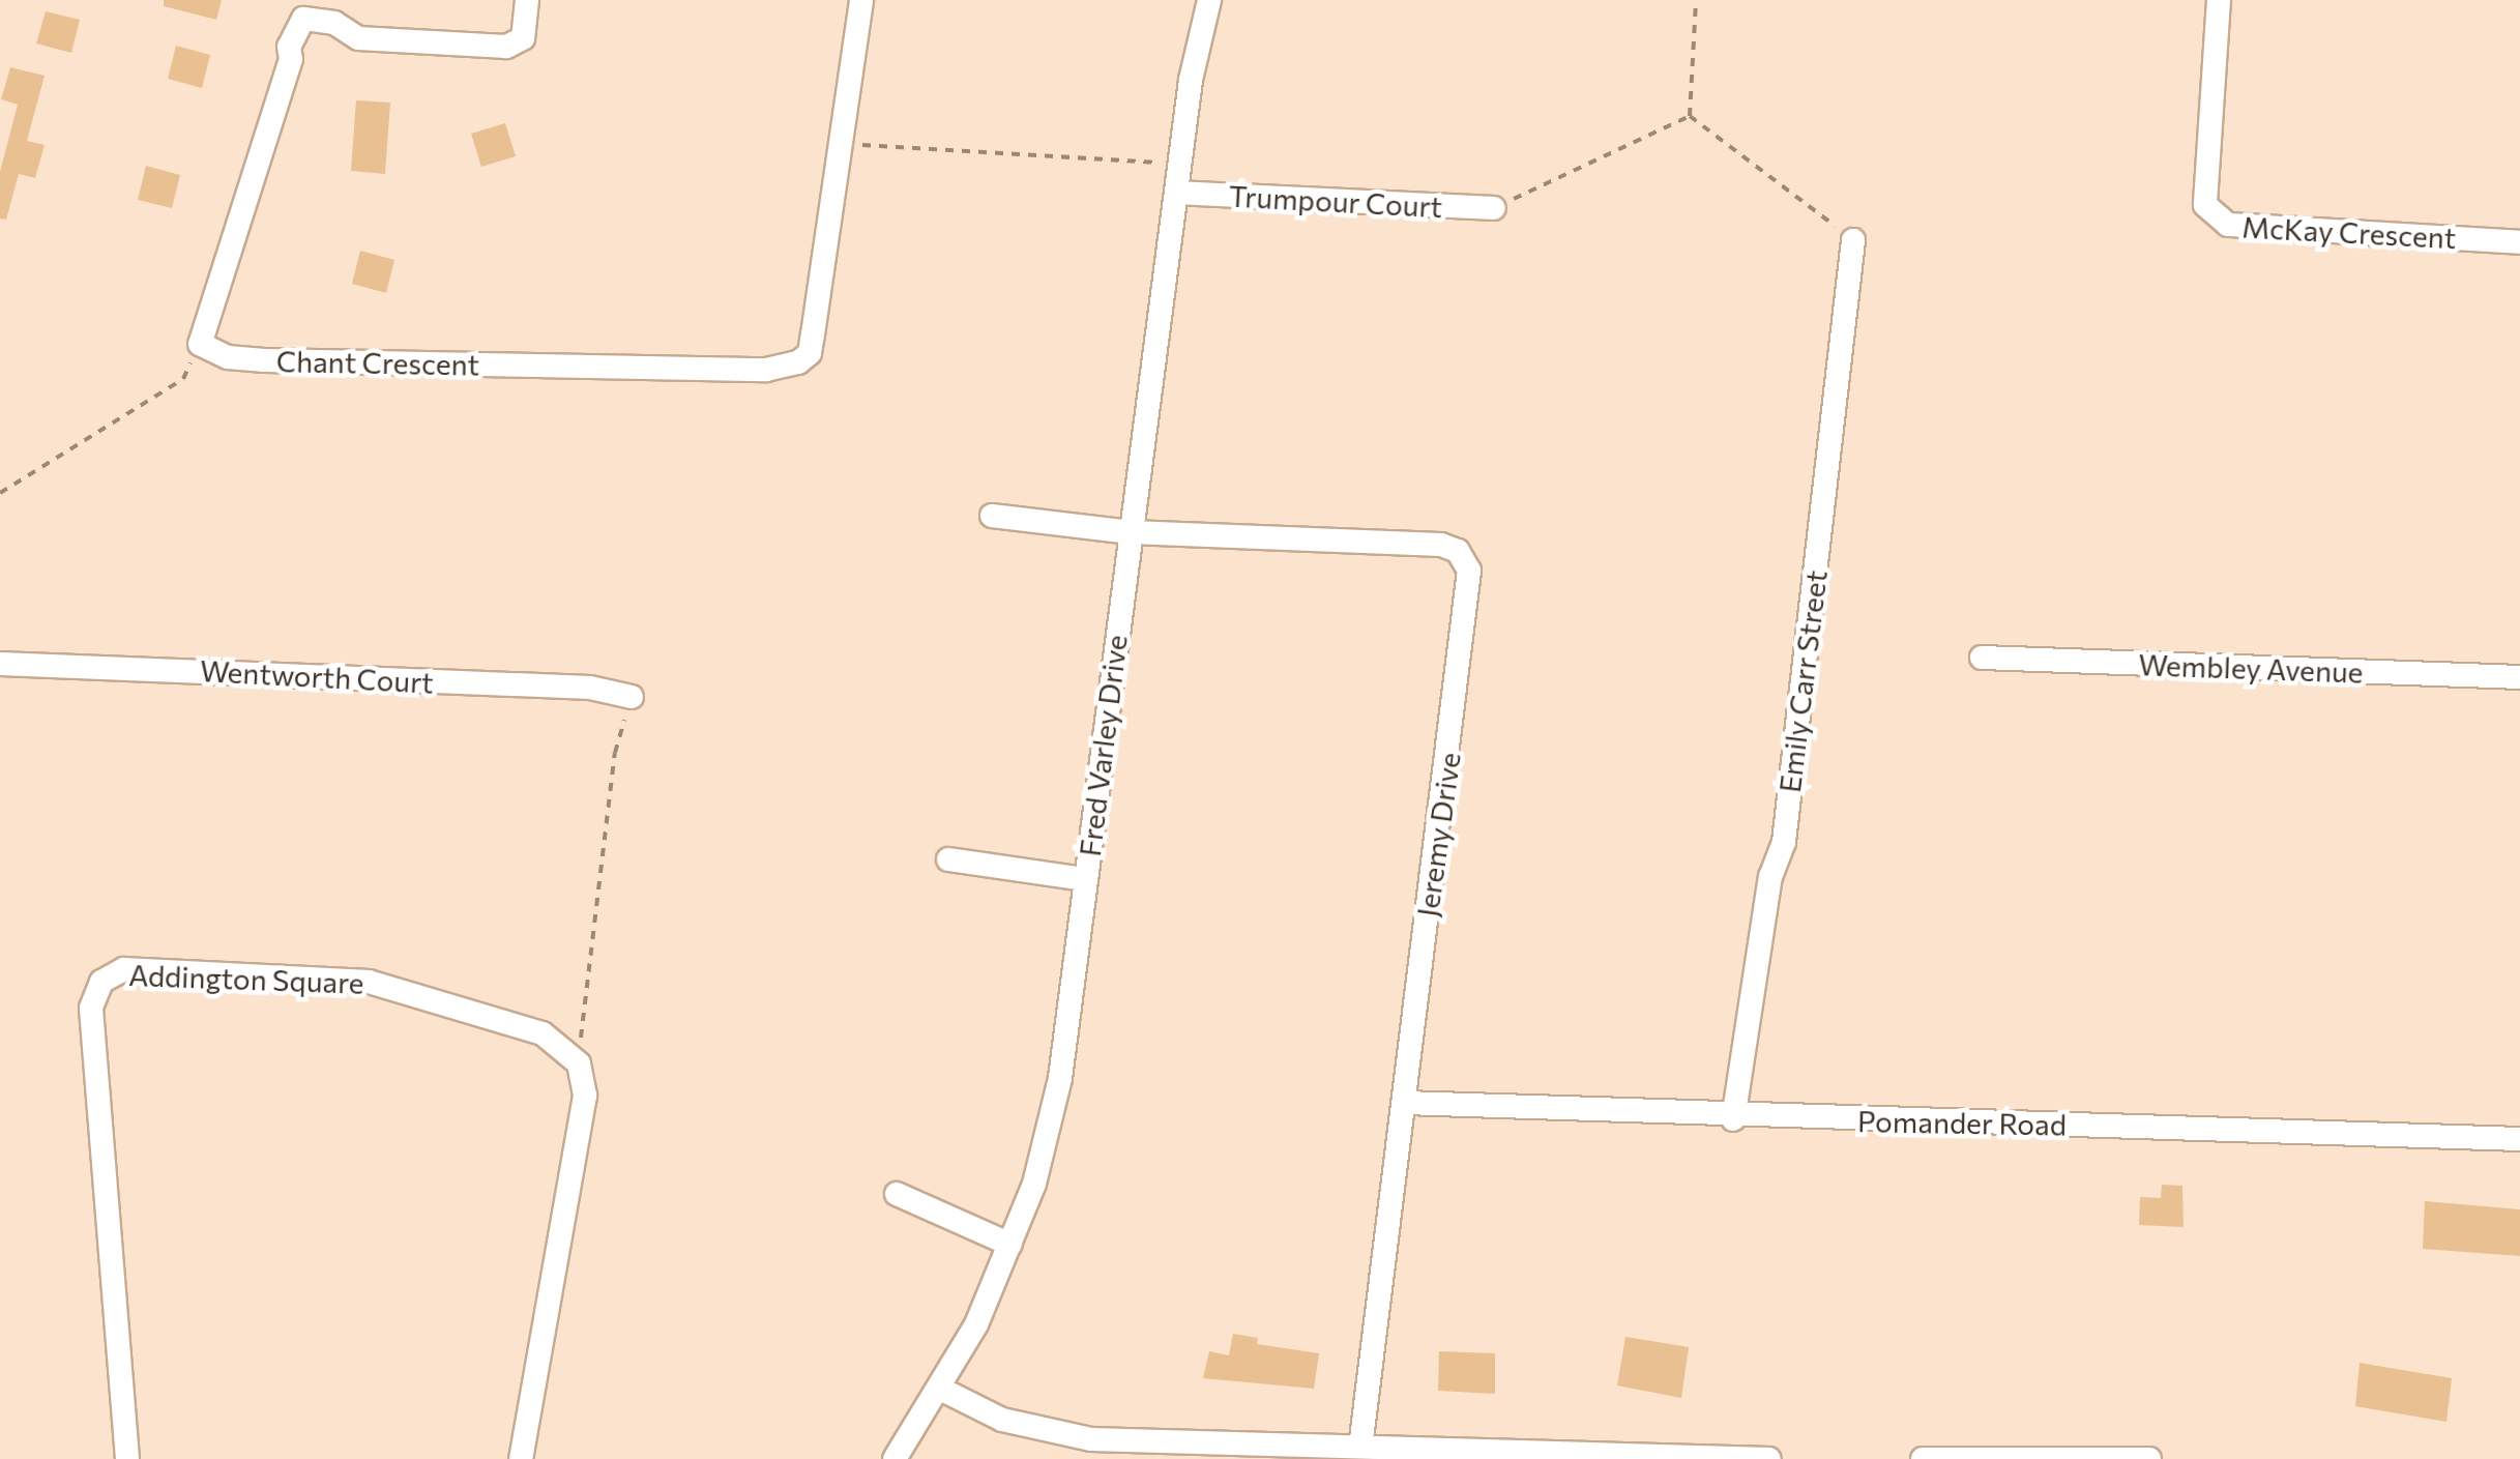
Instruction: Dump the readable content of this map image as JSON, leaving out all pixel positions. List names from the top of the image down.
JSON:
{
  "streets": {
    "street": [
      "Trumpour Court",
      "McKay Crescent",
      "Chant Crescent",
      "Wembley Avenue",
      "Wentworth Court",
      "Emily Carr Street",
      "Fred Varley Drive",
      "Jeremy Drive",
      "Addington Square",
      "Pomander Road"
    ]
  },
  "crossings": [
    ["Trumpour Court", "Fred Varley Drive"],
    ["Emily Carr Street", "Pomander Road"],
    ["Fred Varley Drive", "Jeremy Drive"],
    ["Jeremy Drive", "Pomander Road"]
  ]
}
